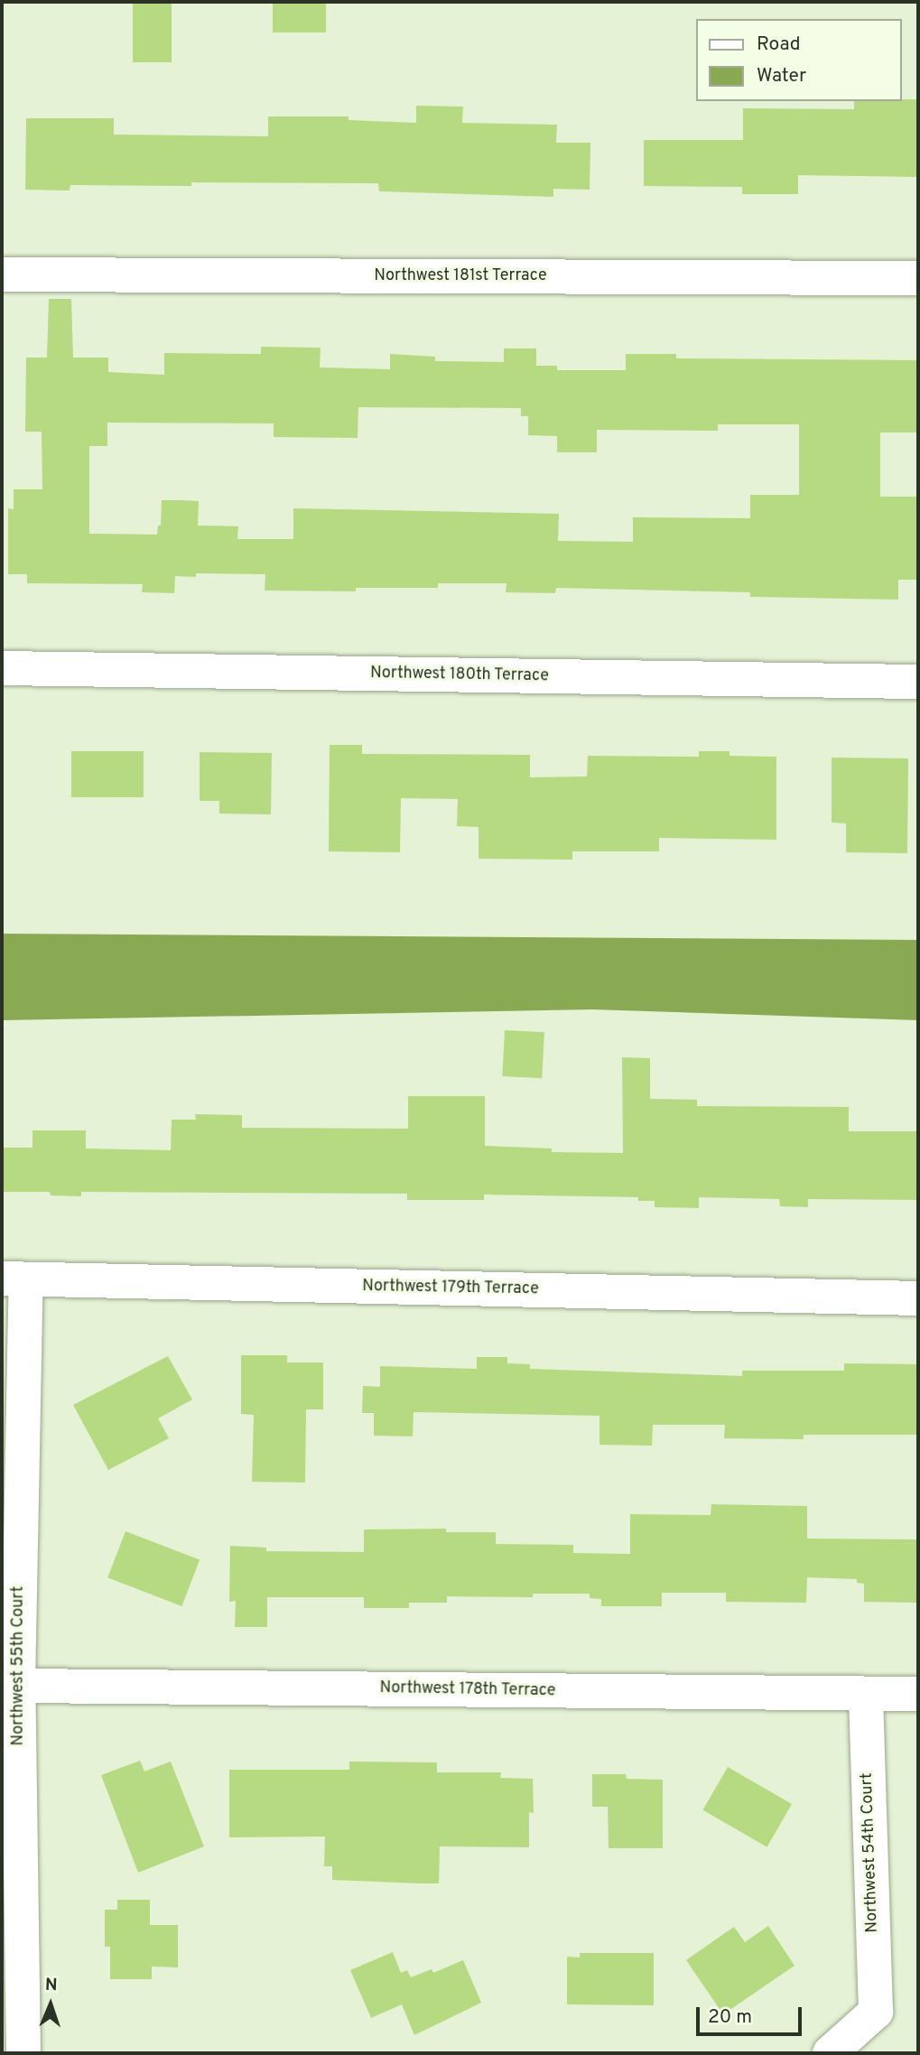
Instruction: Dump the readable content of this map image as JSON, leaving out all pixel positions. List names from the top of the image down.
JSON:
{
  "streets": {
    "street": [
      "Northwest 181st Terrace",
      "Northwest 180th Terrace",
      "Northwest 179th Terrace",
      "Northwest 55th Court",
      "Northwest 178th Terrace",
      "Northwest 54th Court"
    ]
  },
  "crossings": [
    ["Northwest 179th Terrace", "Northwest 55th Court"],
    ["Northwest 55th Court", "Northwest 178th Terrace"],
    ["Northwest 178th Terrace", "Northwest 54th Court"]
  ],
  "legend": ["Road", "Water"],
  "scale_bar": "20 m",
  "north": "top"
}
